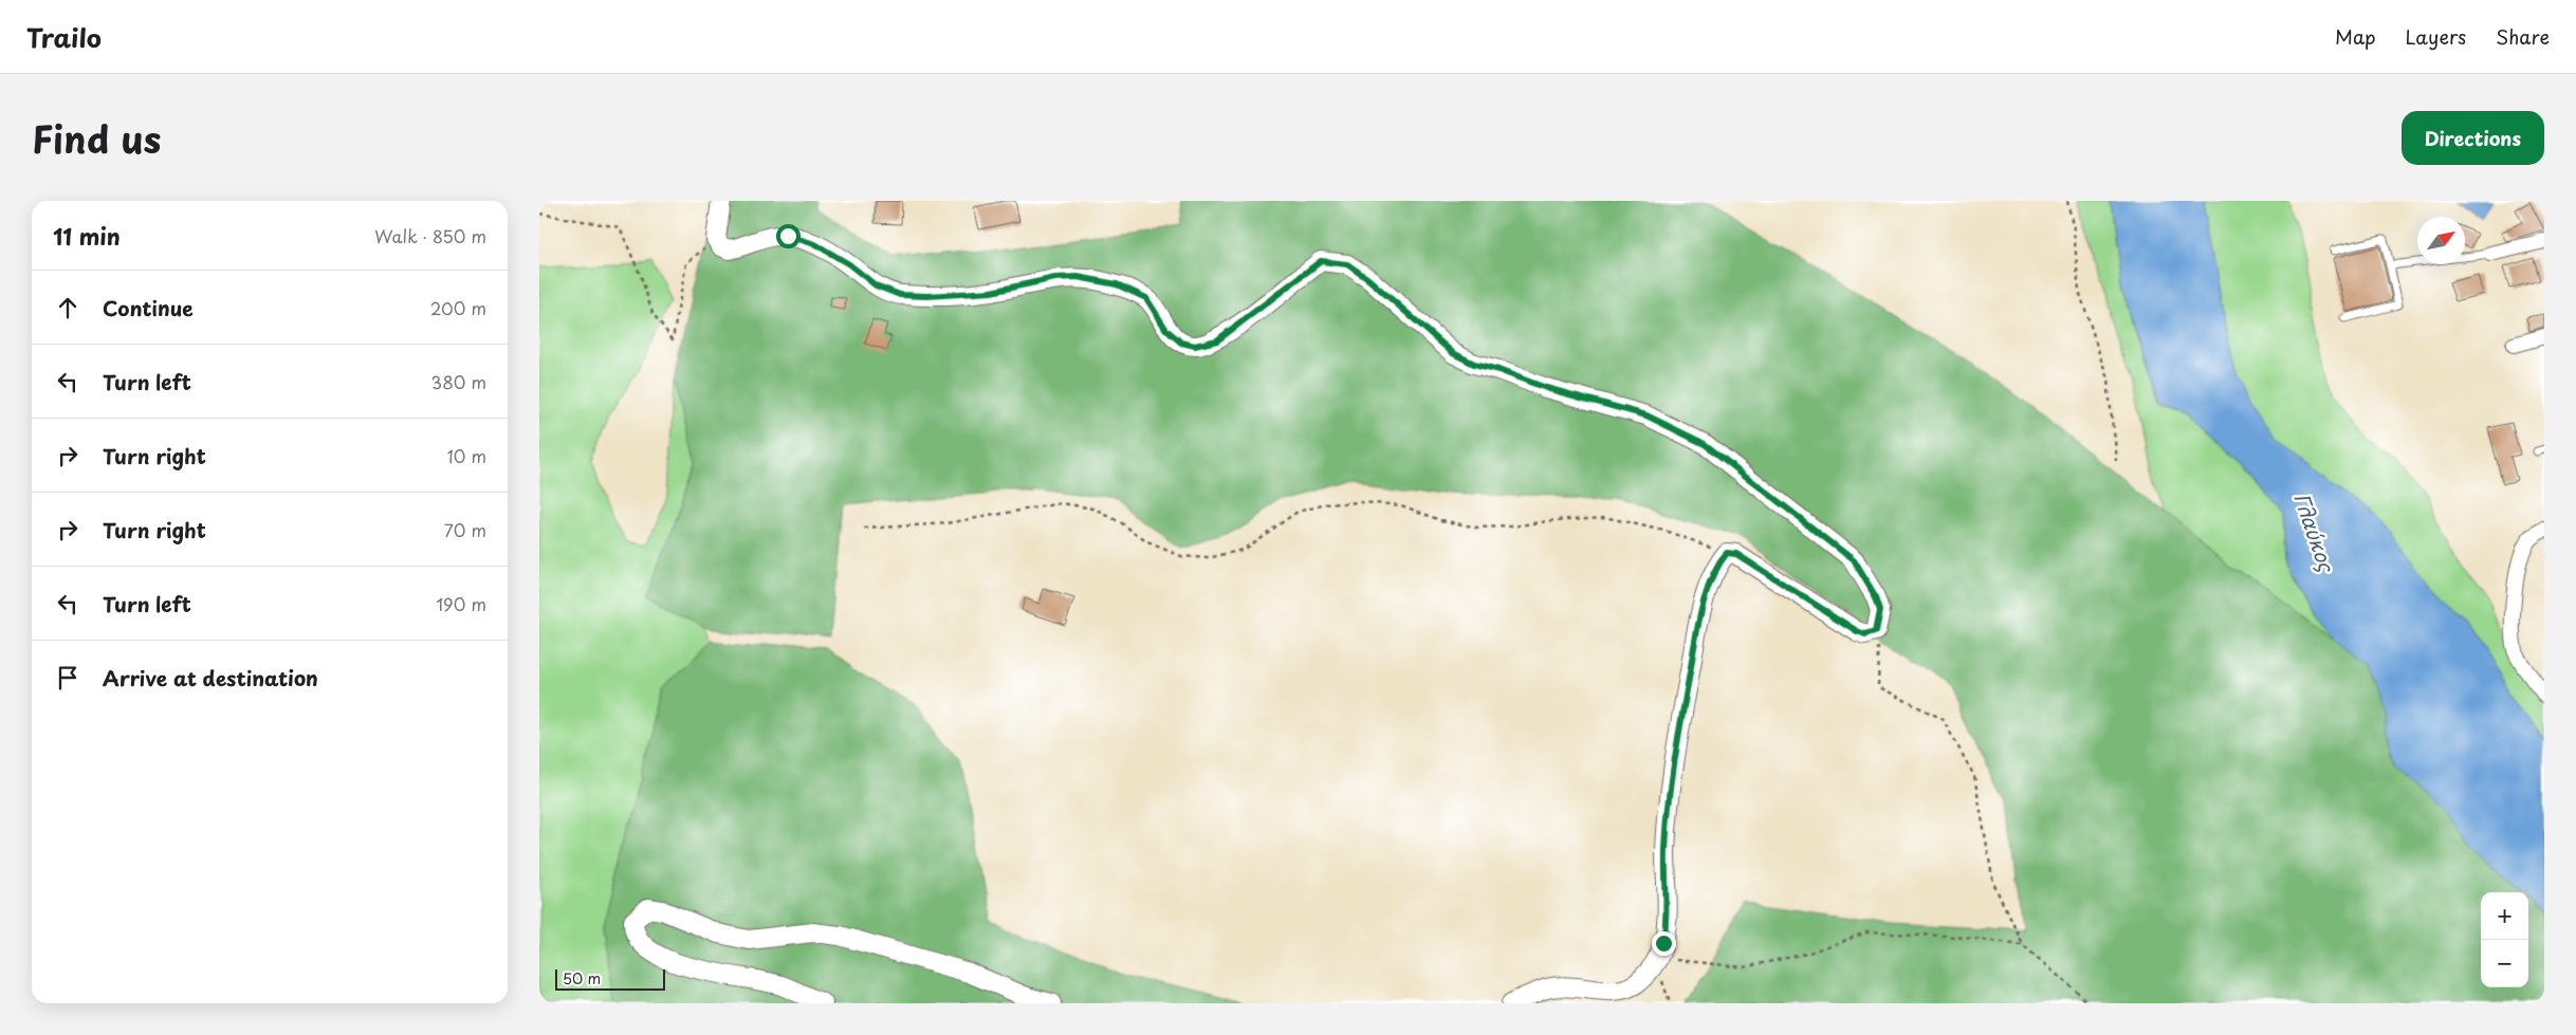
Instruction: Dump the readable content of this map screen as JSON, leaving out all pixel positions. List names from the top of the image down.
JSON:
{
  "water": ["Γλαύκος"],
  "scale_bar": "50 m",
  "north": "top right",
  "page": {
    "header": "Trailo",
    "nav": ["Map", "Layers", "Share"],
    "title": "Find us",
    "buttons": "Directions",
    "heading": ["11 min", "Walk · 850 m"],
    "list": [
      ["Continue", "200 m"],
      ["Turn left", "380 m"],
      ["Turn right", "10 m"],
      ["Turn right", "70 m"],
      ["Turn left", "190 m"],
      "Arrive at destination"
    ],
    "map_buttons": ["+", "−"],
    "scale": "50 m"
  }
}
